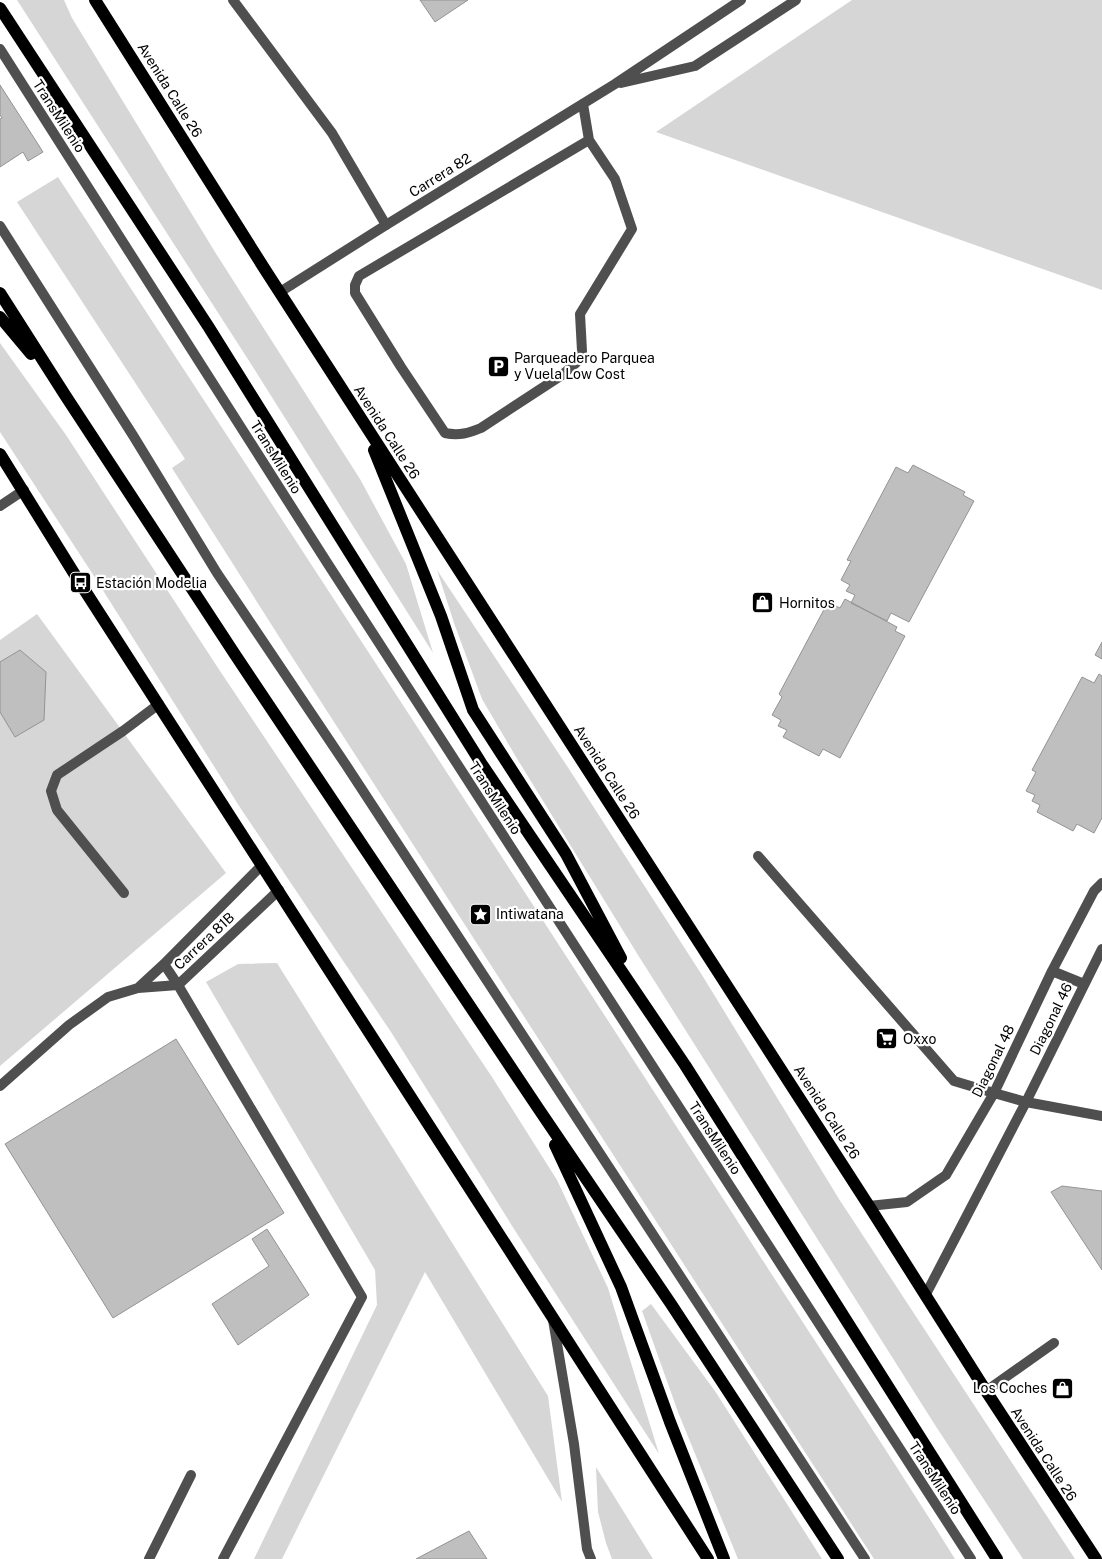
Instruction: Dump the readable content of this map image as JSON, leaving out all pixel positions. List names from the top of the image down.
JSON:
{
  "streets": {
    "main road": ["Avenida Calle 26"],
    "street": [
      "TransMilenio",
      "Carrera 82",
      "Carrera 81B",
      "Diagonal 46",
      "Diagonal 48"
    ]
  },
  "crossings": [
    ["Avenida Calle 26", "Carrera 82"],
    ["Avenida Calle 26", "Diagonal 48"]
  ],
  "places": {
    "parking": ["Parqueadero Parquea y Vuela Low Cost"],
    "bus stop": ["Estación Modelia"],
    "shop": ["Hornitos", "Los Coches"],
    "place": ["Intiwatana"],
    "supermarket": ["Oxxo"]
  }
}
